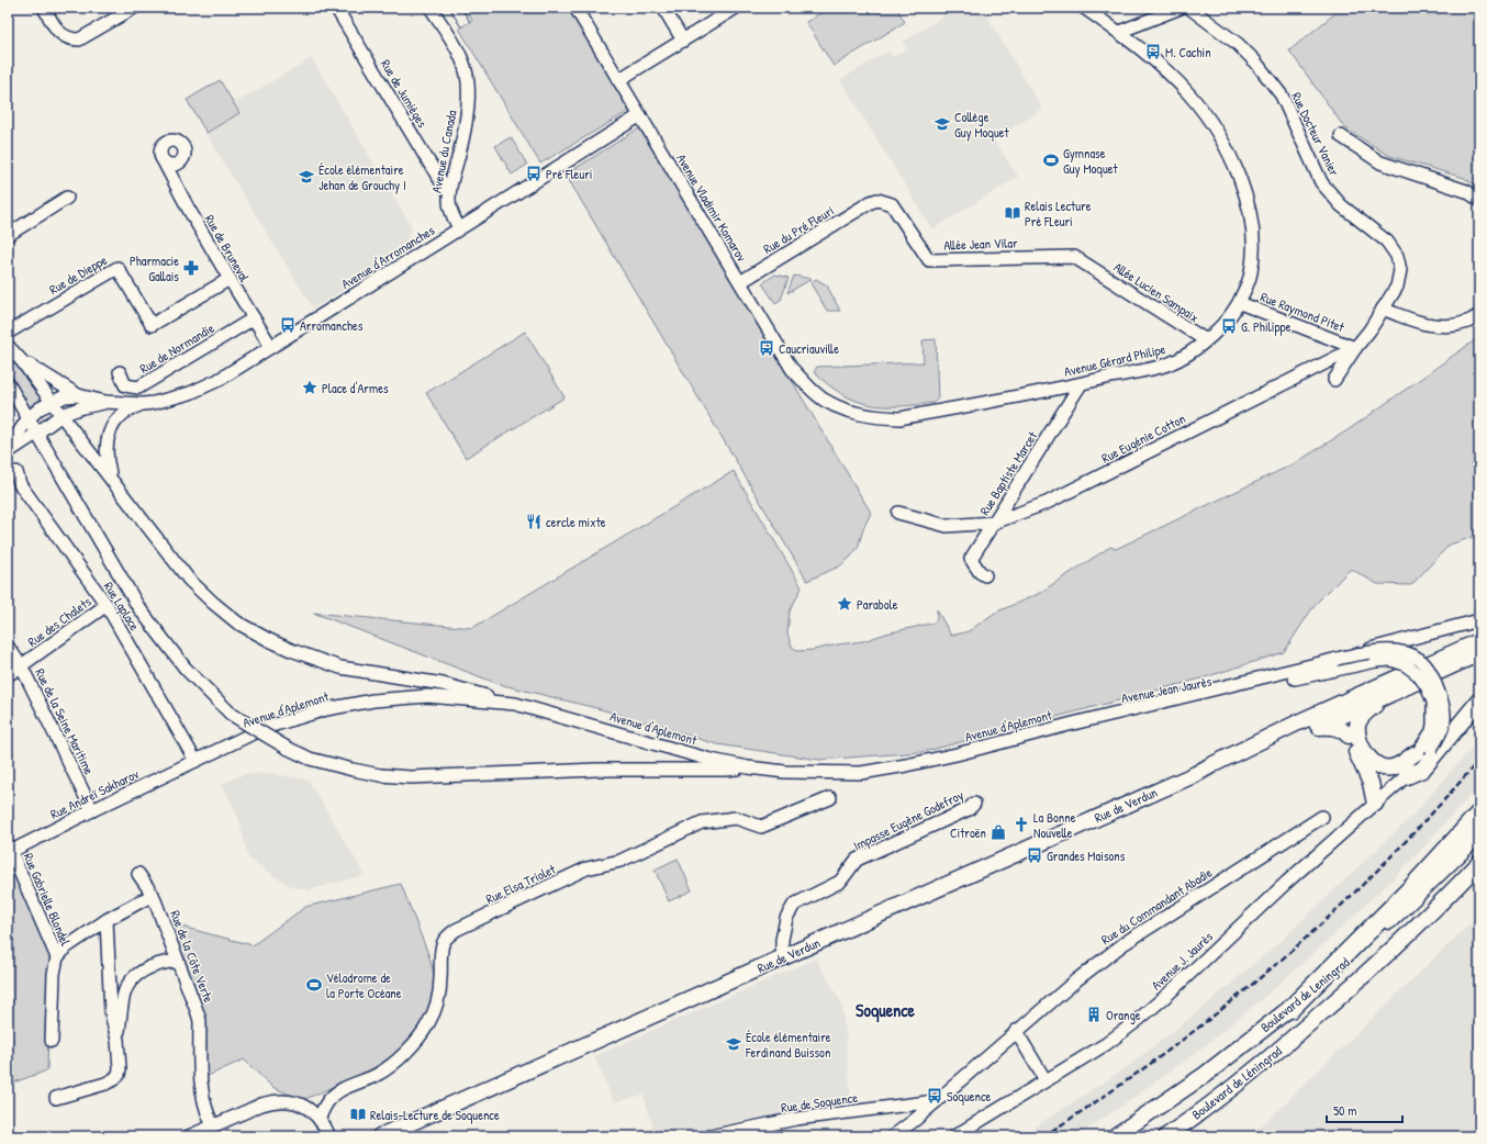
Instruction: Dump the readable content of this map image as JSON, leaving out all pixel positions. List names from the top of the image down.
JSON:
{
  "streets": {
    "main road": ["Rue de Verdun", "Boulevard de Leningrad", "Boulevard de Léningrad"],
    "street": [
      "Rue de Jumièges",
      "Rue Docteur Vanier",
      "Avenue du Canada",
      "Avenue Vladimir Komarov",
      "Rue du Pré Fleuri",
      "Allée Jean Vilar",
      "Rue de Bruneval",
      "Avenue d'Arromanches",
      "Rue de Dieppe",
      "Allée Lucien Sampaix",
      "Rue Raymond Pitet",
      "Rue de Normandie",
      "Avenue Gérard Philipe",
      "Rue Eugénie Cotton",
      "Rue Baptiste Marcet",
      "Rue Laplace",
      "Rue des Chalets",
      "Avenue Jean Jaurès",
      "Avenue d'Aplemont",
      "Rue de la Seine Maritime",
      "Rue Andreï Sakharov",
      "Impasse Eugène Godefroy",
      "Rue Elsa Triolet",
      "Rue Gabrielle Blondel",
      "Rue du Commandant Abadie",
      "Rue de la Côte Verte",
      "Avenue J. Jaurès",
      "Rue de Soquence"
    ]
  },
  "crossings": [
    ["Rue de Jumièges", "Avenue du Canada"],
    ["Rue Docteur Vanier", "Rue Raymond Pitet"],
    ["Rue Docteur Vanier", "Rue Eugénie Cotton"],
    ["Avenue du Canada", "Avenue d'Arromanches"],
    ["Avenue Vladimir Komarov", "Rue du Pré Fleuri"],
    ["Avenue Vladimir Komarov", "Avenue d'Arromanches"],
    ["Avenue Vladimir Komarov", "Avenue Gérard Philipe"],
    ["Rue du Pré Fleuri", "Allée Jean Vilar"],
    ["Allée Jean Vilar", "Allée Lucien Sampaix"],
    ["Rue de Bruneval", "Avenue d'Arromanches"],
    ["Rue de Bruneval", "Rue de Dieppe"],
    ["Rue de Bruneval", "Rue de Normandie"],
    ["Allée Lucien Sampaix", "Avenue Gérard Philipe"],
    ["Rue Raymond Pitet", "Avenue Gérard Philipe"],
    ["Rue Raymond Pitet", "Rue Eugénie Cotton"],
    ["Avenue Gérard Philipe", "Rue Baptiste Marcet"],
    ["Rue Eugénie Cotton", "Rue Baptiste Marcet"],
    ["Rue Laplace", "Rue des Chalets"],
    ["Rue Laplace", "Avenue d'Aplemont"],
    ["Rue Laplace", "Rue Andreï Sakharov"],
    ["Rue des Chalets", "Rue de la Seine Maritime"],
    ["Avenue Jean Jaurès", "Avenue d'Aplemont"],
    ["Avenue d'Aplemont", "Rue Andreï Sakharov"],
    ["Rue de la Seine Maritime", "Rue Andreï Sakharov"],
    ["Rue Andreï Sakharov", "Rue Gabrielle Blondel"],
    ["Rue de Verdun", "Impasse Eugène Godefroy"],
    ["Rue du Commandant Abadie", "Rue de Soquence"],
    ["Boulevard de Leningrad", "Boulevard de Léningrad"]
  ],
  "districts": ["Soquence"],
  "places": {
    "bus stop": [
      "M. Cachin",
      "Pré Fleuri",
      "Arromanches",
      "G. Philippe",
      "Caucriauville",
      "Grandes Maisons",
      "Soquence"
    ],
    "school or university": ["Collège Guy Moquet", "École élémentaire Jehan de Grouchy I", "École élémentaire Ferdinand Buisson"],
    "sports": ["Gymnase Guy Moquet", "Vélodrome de la Porte Océane"],
    "library": ["Relais Lecture Pré FLeuri", "Relais-Lecture de Soquence"],
    "pharmacy": ["Pharmacie Gallais"],
    "place": ["Place d'Armes", "Parabole"],
    "restaurant": ["cercle mixte"],
    "church": ["La Bonne Nouvelle"],
    "shop": ["Citroën"],
    "building": ["Orange"]
  },
  "scale_bar": "50 m"
}
